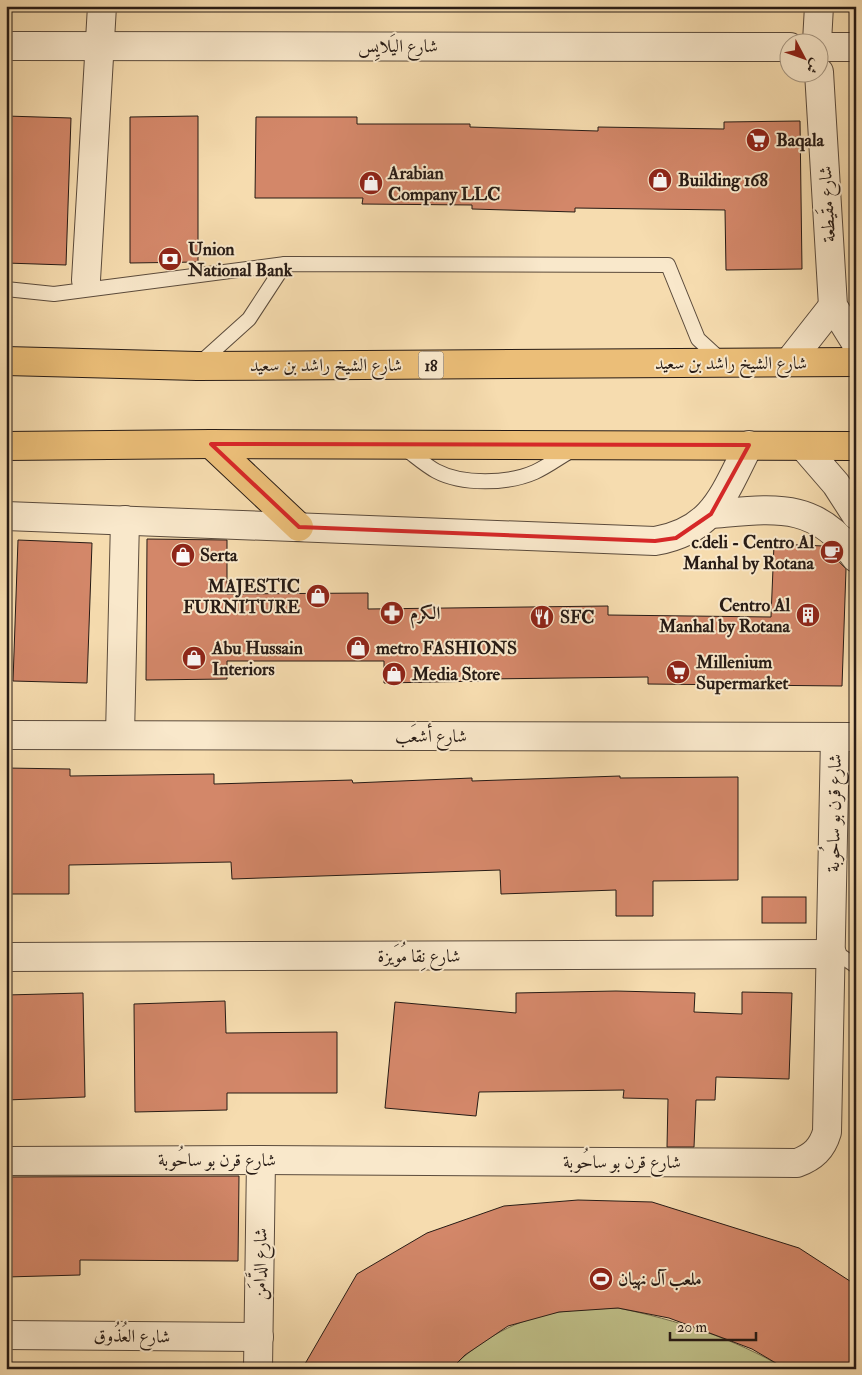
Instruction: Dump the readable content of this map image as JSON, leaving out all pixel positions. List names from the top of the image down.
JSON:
{
  "streets": {
    "main road": ["شارع الشيخ راشد بن سعيد", "18"],
    "street": [
      "شارع اليَلايِس",
      "شارع مقَيطعة",
      "شارع أشعَب",
      "شارع قرن بو ساحُوبة",
      "شارع نِقا مُوَيزة",
      "شارع الدَّامَن",
      "شارع العُذُوق"
    ]
  },
  "crossings": [
    ["شارع أشعَب", "شارع قرن بو ساحُوبة"],
    ["شارع قرن بو ساحُوبة", "شارع نِقا مُوَيزة"],
    ["شارع قرن بو ساحُوبة", "شارع الدَّامَن"],
    ["شارع الدَّامَن", "شارع العُذُوق"]
  ],
  "places": {
    "supermarket": ["Baqala", "Millenium Supermarket"],
    "shop": [
      "Building 168",
      "Arabian Company LLC",
      "Serta",
      "MAJESTIC FURNITURE",
      "metro FASHIONS",
      "Abu Hussain Interiors",
      "Media Store"
    ],
    "bank": ["Union National Bank"],
    "cafe": ["c.deli - Centro Al Manhal by Rotana"],
    "pharmacy": ["الكرم"],
    "building": ["Centro Al Manhal by Rotana"],
    "restaurant": ["SFC"],
    "sports": ["ملعب آل نهيان"]
  },
  "scale_bar": "20 m",
  "north": "bottom right"
}
